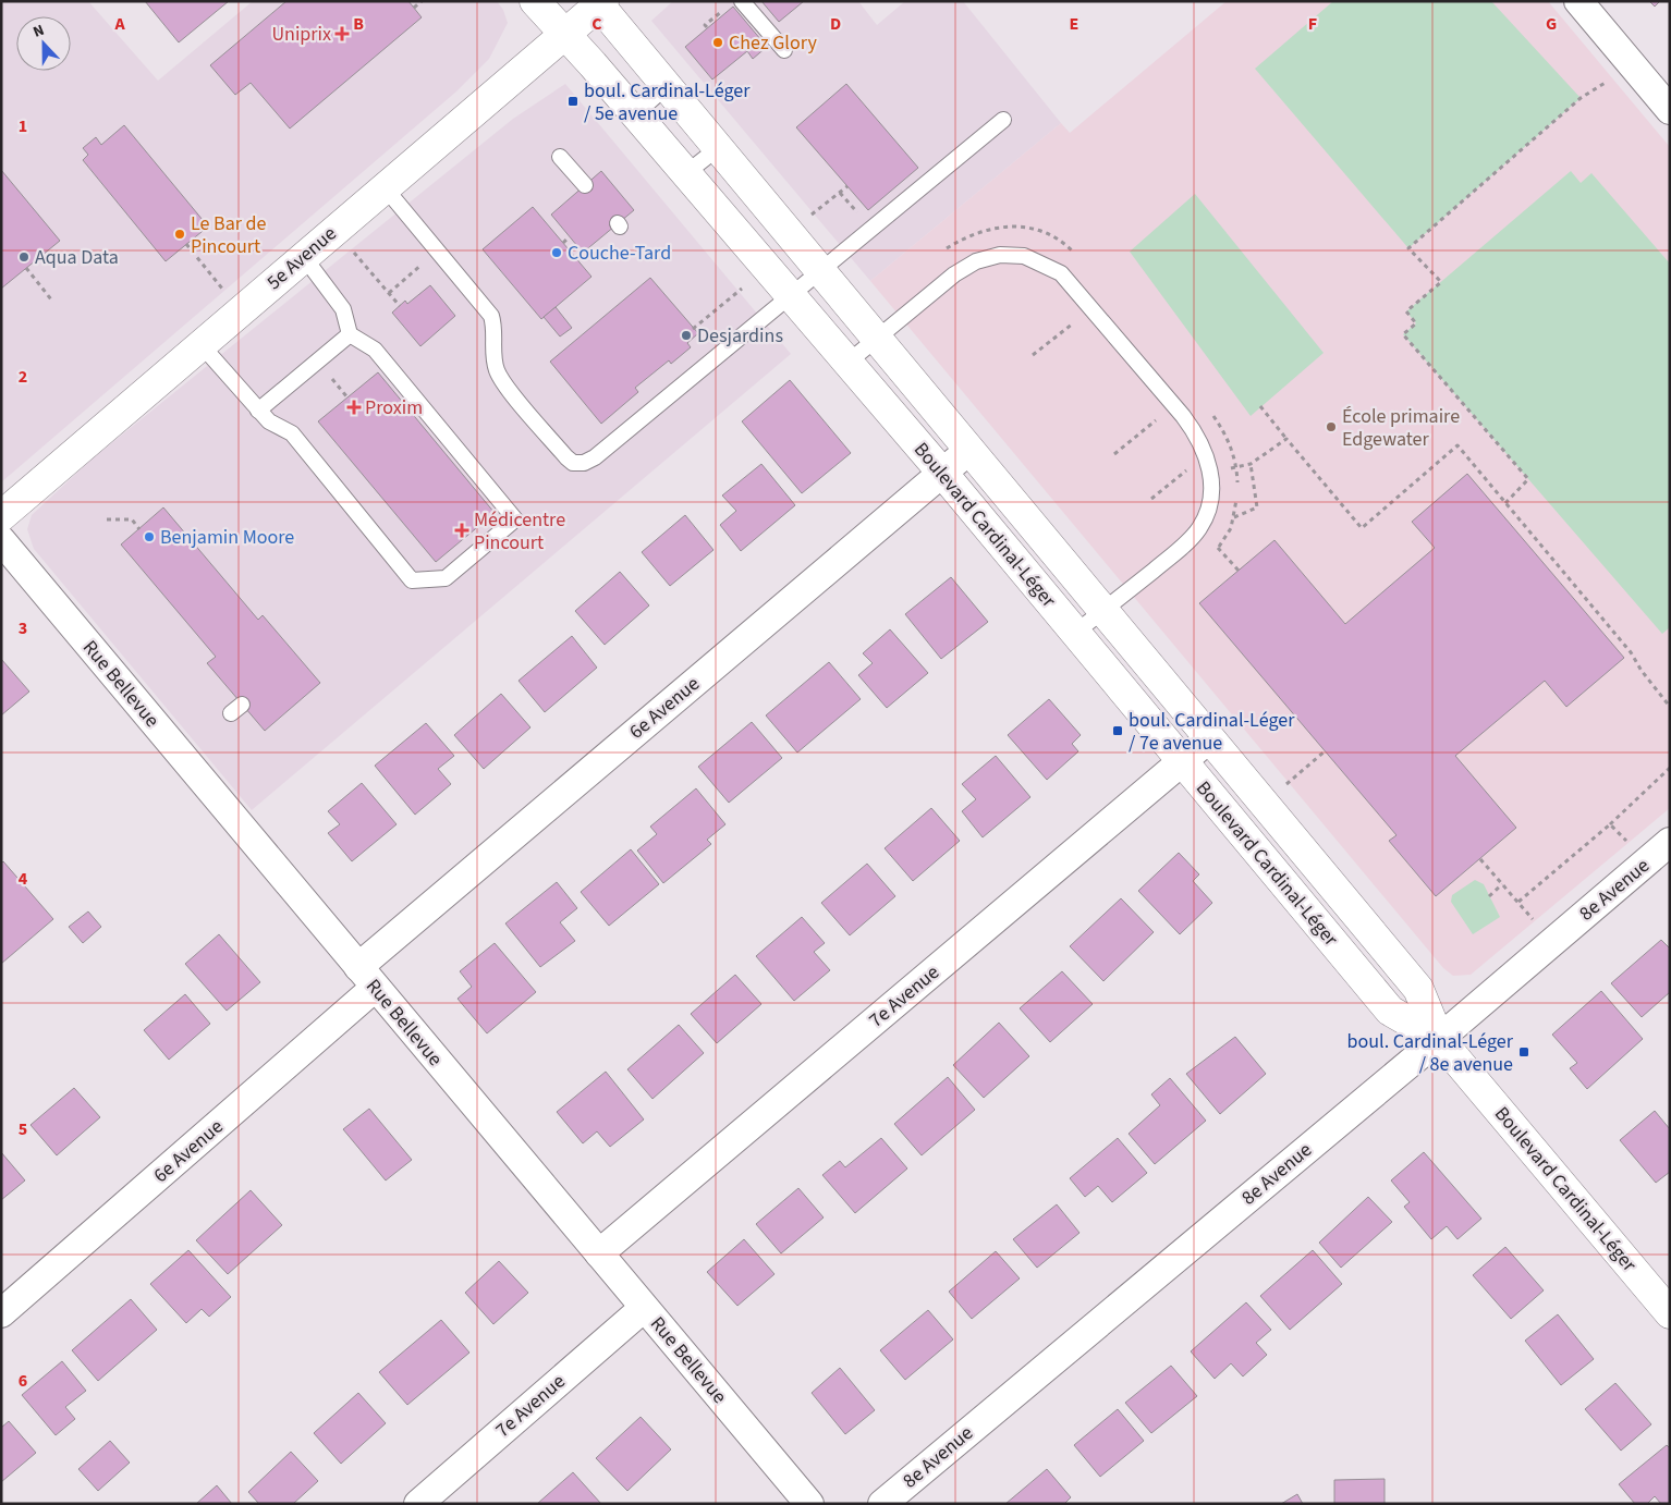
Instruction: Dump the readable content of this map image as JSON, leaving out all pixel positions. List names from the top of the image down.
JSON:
{
  "streets": {
    "street": [
      "5e Avenue",
      "Boulevard Cardinal-Léger",
      "Rue Bellevue",
      "6e Avenue",
      "8e Avenue",
      "7e Avenue"
    ]
  },
  "crossings": [
    ["5e Avenue", "Boulevard Cardinal-Léger"],
    ["Boulevard Cardinal-Léger", "6e Avenue"],
    ["Boulevard Cardinal-Léger", "8e Avenue"],
    ["Boulevard Cardinal-Léger", "7e Avenue"],
    ["Rue Bellevue", "6e Avenue"],
    ["Rue Bellevue", "7e Avenue"]
  ],
  "places": {
    "health": ["Uniprix", "Proxim", "Médicentre Pincourt"],
    "other": [
      "Chez Glory",
      "Le Bar de Pincourt",
      "Couche-Tard",
      "Aqua Data",
      "Desjardins",
      "École primaire Edgewater",
      "Benjamin Moore"
    ],
    "transit": ["boul. Cardinal-Léger / 5e avenue", "boul. Cardinal-Léger / 7e avenue", "boul. Cardinal-Léger / 8e avenue"]
  },
  "north": "top",
  "grid": {
    "columns": [
      "A",
      "B",
      "C",
      "D",
      "E",
      "F",
      "G"
    ],
    "rows": [
      "1",
      "2",
      "3",
      "4",
      "5",
      "6"
    ]
  }
}
